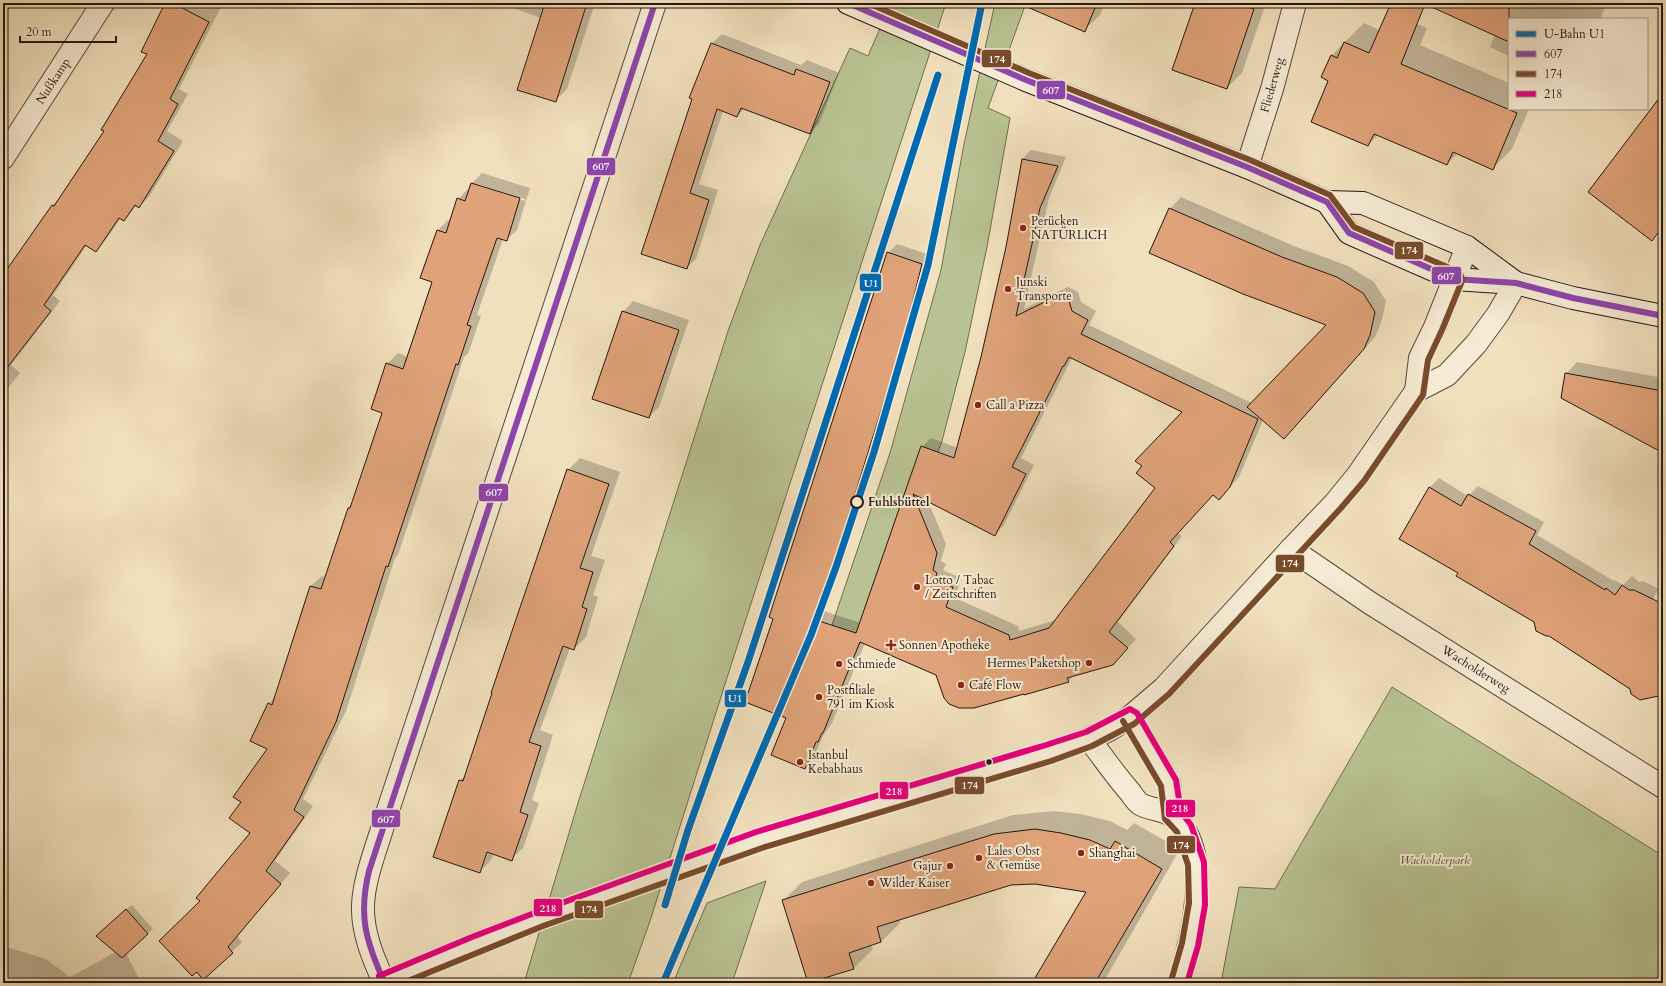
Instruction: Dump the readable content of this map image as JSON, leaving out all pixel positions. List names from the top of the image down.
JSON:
{
  "streets": {
    "street": ["Nußkamp", "Fliederweg", "Wacholderweg"]
  },
  "parks": ["Wacholderpark"],
  "places": {
    "other": [
      "Perücken NATÜRLICH",
      "Junski Transporte",
      "Call a Pizza",
      "Fuhlsbüttel",
      "Lotto / Tabac / Zeitschriften",
      "Hermes Paketshop",
      "Schmiede",
      "Café Flow",
      "Postfiliale 791 im Kiosk",
      "Istanbul Kebabhaus",
      "Shanghai",
      "Lales Obst & Gemüse",
      "Gajur",
      "Wilder Kaiser"
    ],
    "health": ["Sonnen Apotheke"]
  },
  "lines": [
    "metro line U1",
    "transit line 607",
    "transit line 174",
    "transit line 218"
  ],
  "legend": [
    "U-Bahn U1",
    "607",
    "174",
    "218"
  ],
  "scale_bar": "20 m"
}
